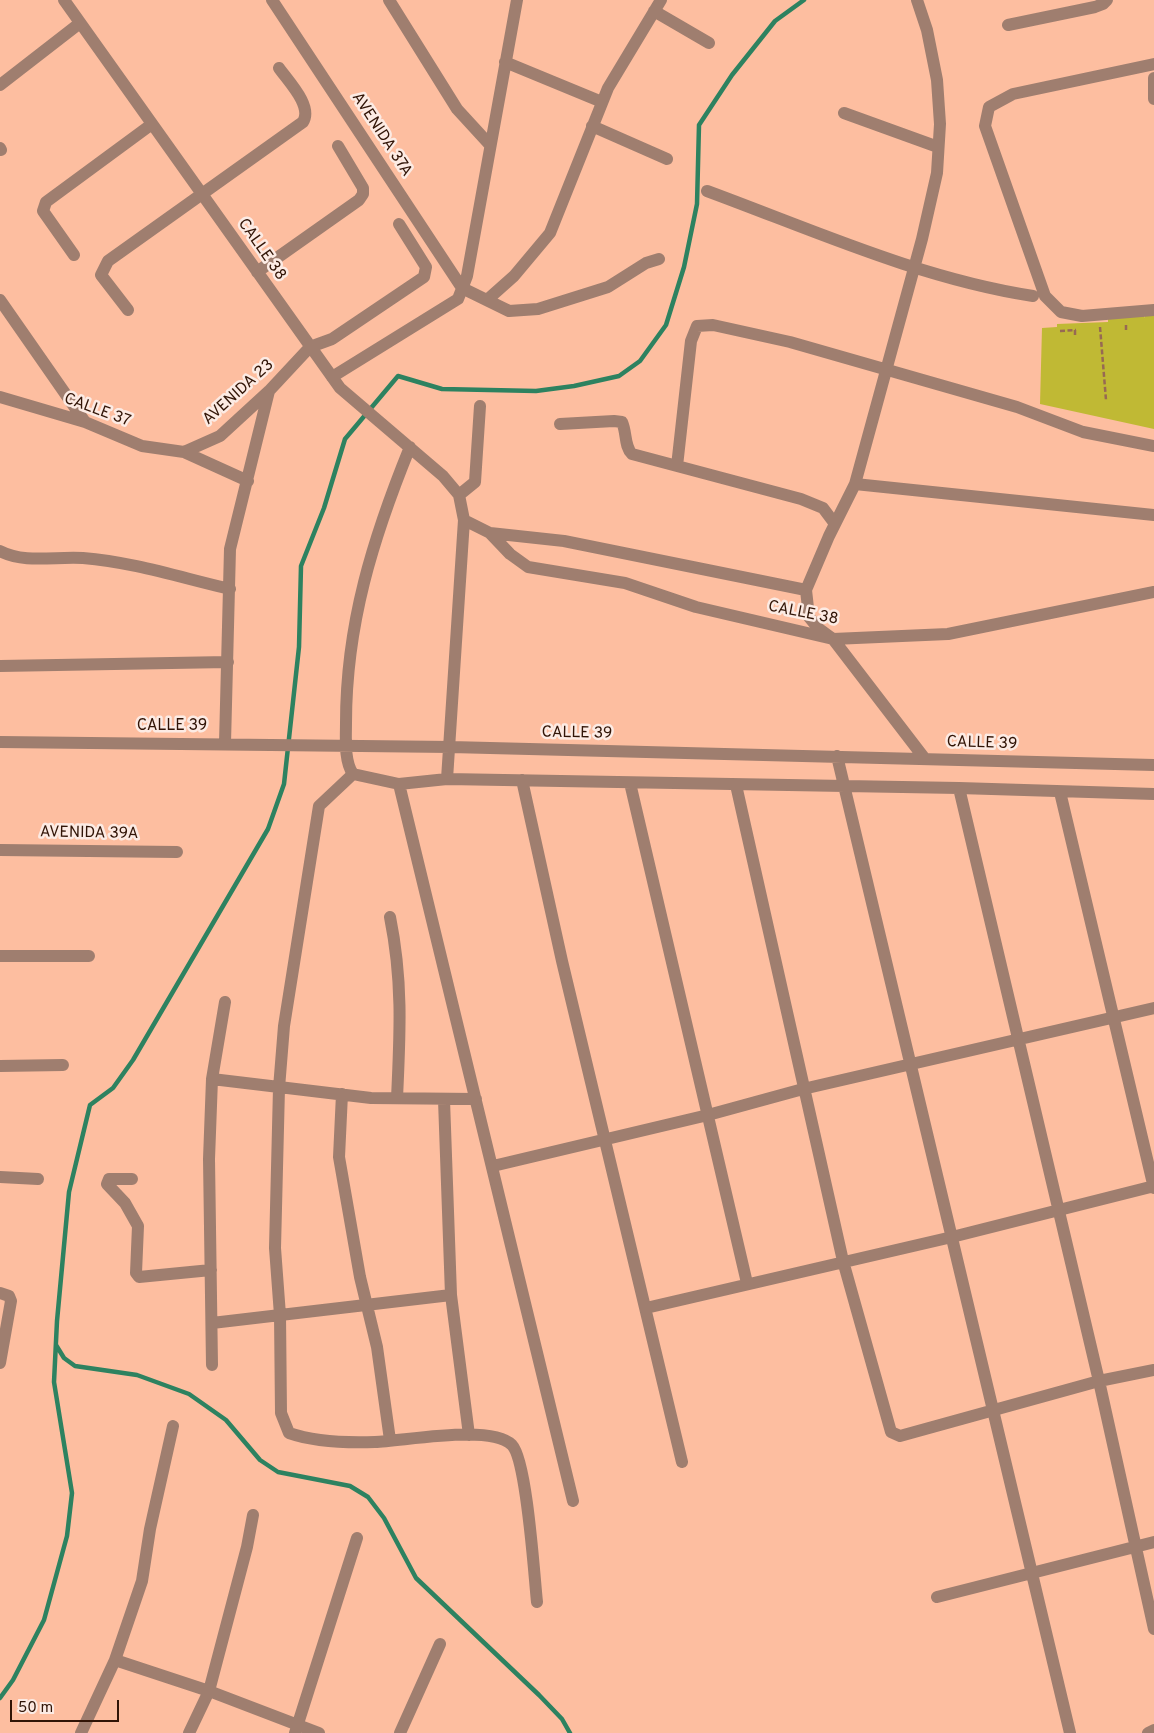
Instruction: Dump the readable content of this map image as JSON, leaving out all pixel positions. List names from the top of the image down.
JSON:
{
  "streets": {
    "street": [
      "AVENIDA 37A",
      "CALLE 38",
      "AVENIDA 23",
      "CALLE 37",
      "CALLE 39",
      "AVENIDA 39A"
    ]
  },
  "crossings": [
    ["CALLE 38", "AVENIDA 23"],
    ["AVENIDA 23", "CALLE 37"]
  ],
  "scale_bar": "50 m"
}
